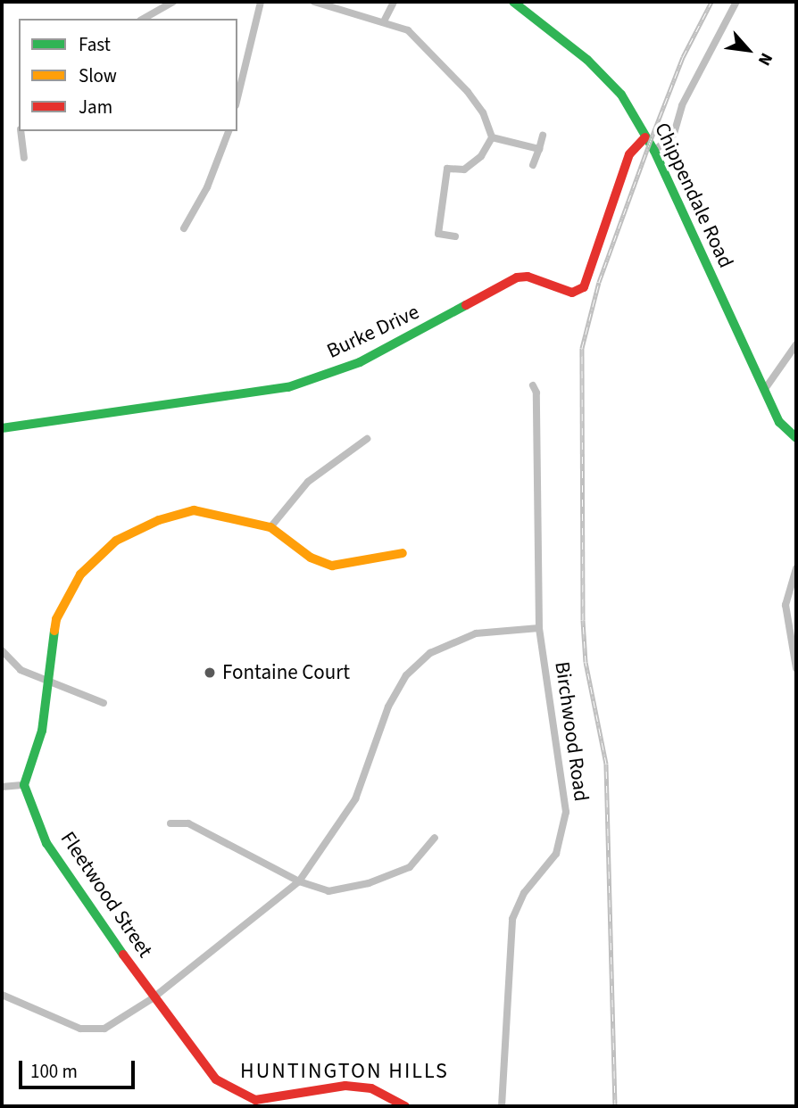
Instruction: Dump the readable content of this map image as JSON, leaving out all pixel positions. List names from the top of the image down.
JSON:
{
  "streets": {
    "street": [
      "Chippendale Road",
      "Burke Drive",
      "Birchwood Road",
      "Fleetwood Street"
    ]
  },
  "crossings": [
    ["Chippendale Road", "Burke Drive"]
  ],
  "districts": ["HUNTINGTON HILLS"],
  "places": ["Fontaine Court"],
  "legend": ["Fast", "Slow", "Jam"],
  "scale_bar": "100 m",
  "north": "bottom right"
}
